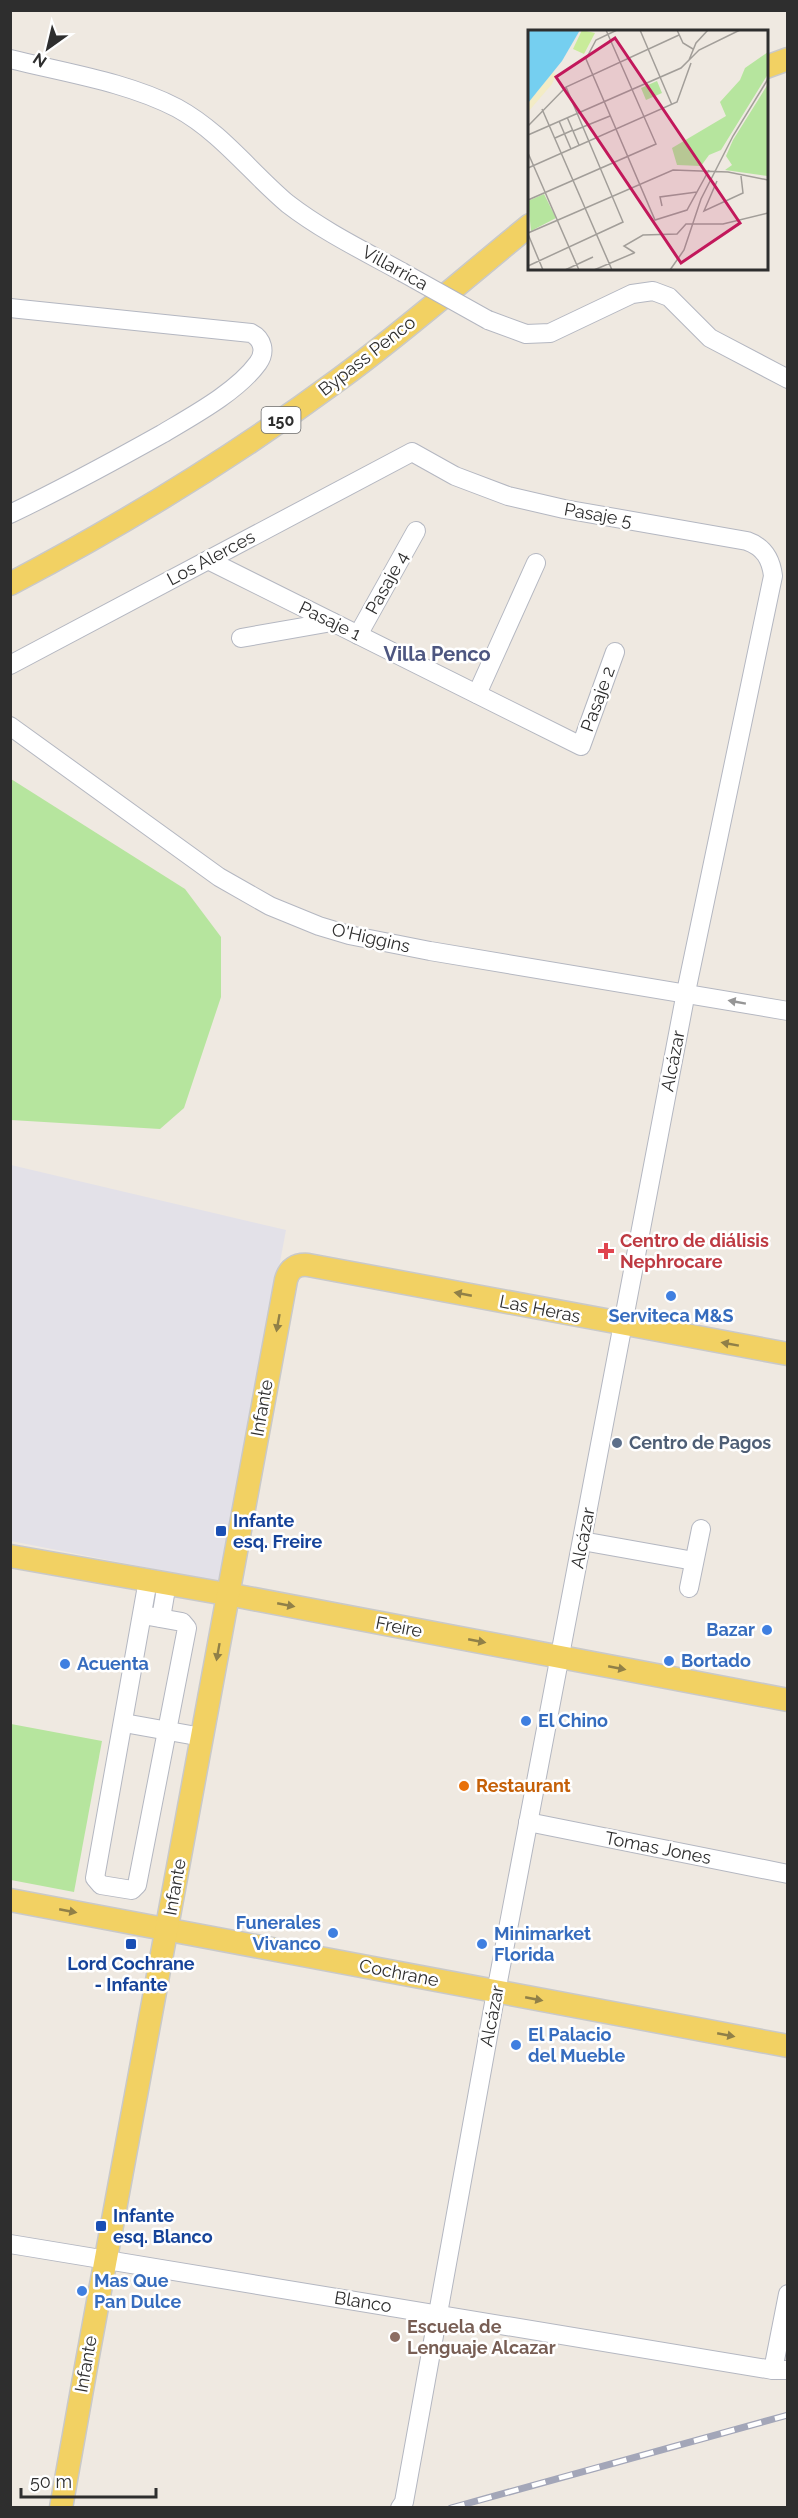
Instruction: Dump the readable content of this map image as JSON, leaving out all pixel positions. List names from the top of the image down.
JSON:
{
  "streets": {
    "main road": [
      "Bypass Penco",
      "150",
      "Las Heras",
      "Infante",
      "Freire",
      "Cochrane"
    ],
    "street": [
      "Villarrica",
      "Pasaje 5",
      "Los Alerces",
      "Pasaje 4",
      "Pasaje 1",
      "Pasaje 2",
      "O'Higgins",
      "Alcázar",
      "Tomas Jones",
      "Blanco"
    ]
  },
  "crossings": [
    ["Pasaje 5", "Los Alerces"],
    ["Pasaje 5", "Alcázar"],
    ["Los Alerces", "Pasaje 1"],
    ["Pasaje 4", "Pasaje 1"],
    ["Pasaje 1", "Pasaje 2"],
    ["O'Higgins", "Alcázar"],
    ["Alcázar", "Las Heras"],
    ["Alcázar", "Freire"],
    ["Alcázar", "Tomas Jones"],
    ["Alcázar", "Cochrane"],
    ["Alcázar", "Blanco"],
    ["Las Heras", "Infante"],
    ["Infante", "Freire"],
    ["Infante", "Cochrane"],
    ["Infante", "Blanco"]
  ],
  "one_way": [
    "Las Heras",
    "Infante",
    "Freire",
    "Cochrane"
  ],
  "districts": ["Villa Penco"],
  "places": {
    "health": ["Centro de diálisis Nephrocare"],
    "other": [
      "Serviteca M&S",
      "Centro de Pagos",
      "Bazar",
      "Bortado",
      "Acuenta",
      "El Chino",
      "Restaurant",
      "Funerales Vivanco",
      "Minimarket Florida",
      "El Palacio del Mueble",
      "Mas Que Pan Dulce",
      "Escuela de Lenguaje Alcazar"
    ],
    "transit": ["Infante esq. Freire", "Lord Cochrane - Infante", "Infante esq. Blanco"]
  },
  "scale_bar": "50 m",
  "north": "bottom left"
}
